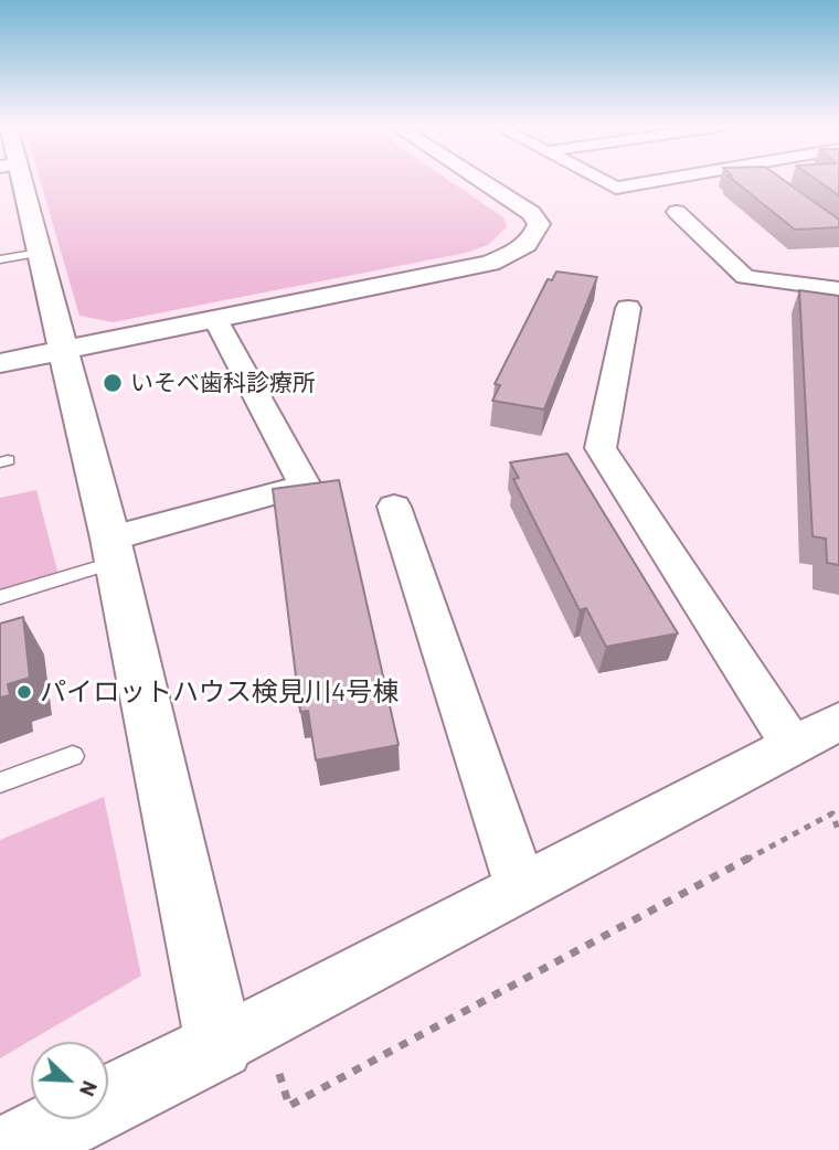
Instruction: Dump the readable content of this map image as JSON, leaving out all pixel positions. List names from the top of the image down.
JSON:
{
  "places": ["いそべ歯科診療所", "パイロットハウス検見川4号棟"],
  "north": "bottom right"
}
